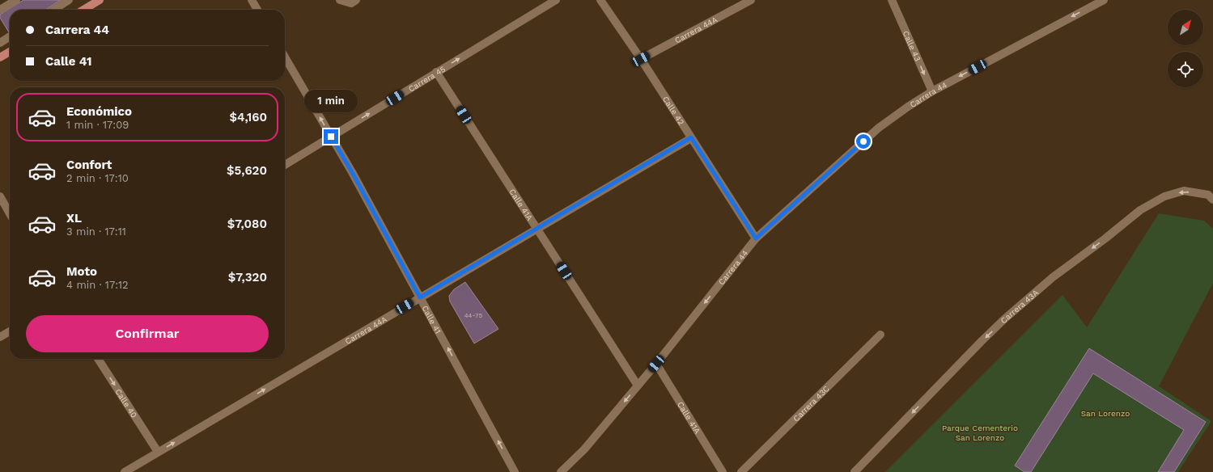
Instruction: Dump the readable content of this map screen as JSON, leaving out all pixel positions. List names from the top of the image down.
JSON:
{
  "streets": {
    "street": [
      "Carrera 44A",
      "Calle 43",
      "Carrera 45",
      "Carrera 44",
      "Calle 42",
      "Calle 41A",
      "Carrera 43A",
      "Calle 41",
      "Calle 40",
      "Carrera 43C"
    ]
  },
  "crossings": [
    ["Carrera 44A", "Calle 42"],
    ["Carrera 44A", "Calle 41A"],
    ["Carrera 44A", "Calle 41"],
    ["Carrera 44A", "Calle 40"],
    ["Calle 43", "Carrera 44"],
    ["Carrera 45", "Calle 41A"],
    ["Carrera 45", "Calle 41"],
    ["Carrera 44", "Calle 42"],
    ["Carrera 44", "Calle 41A"]
  ],
  "one_way": [
    "Carrera 44A",
    "Calle 43",
    "Carrera 45",
    "Carrera 44",
    "Carrera 43A",
    "Calle 41",
    "Calle 40"
  ],
  "parks": ["San Lorenzo", "Parque Cementerio San Lorenzo"],
  "house_numbers": ["44-75"],
  "north": "top right",
  "page": {
    "banner": ["Carrera 44", "Calle 41"],
    "bubble": "1 min",
    "list": [
      {
        "name": "Económico",
        "note": "1 min · 17:09",
        "value": "$4,160"
      },
      {
        "name": "Confort",
        "note": "2 min · 17:10",
        "value": "$5,620"
      },
      {
        "name": "XL",
        "note": "3 min · 17:11",
        "value": "$7,080"
      },
      {
        "name": "Moto",
        "note": "4 min · 17:12",
        "value": "$7,320"
      }
    ],
    "buttons": "Confirmar"
  }
}
